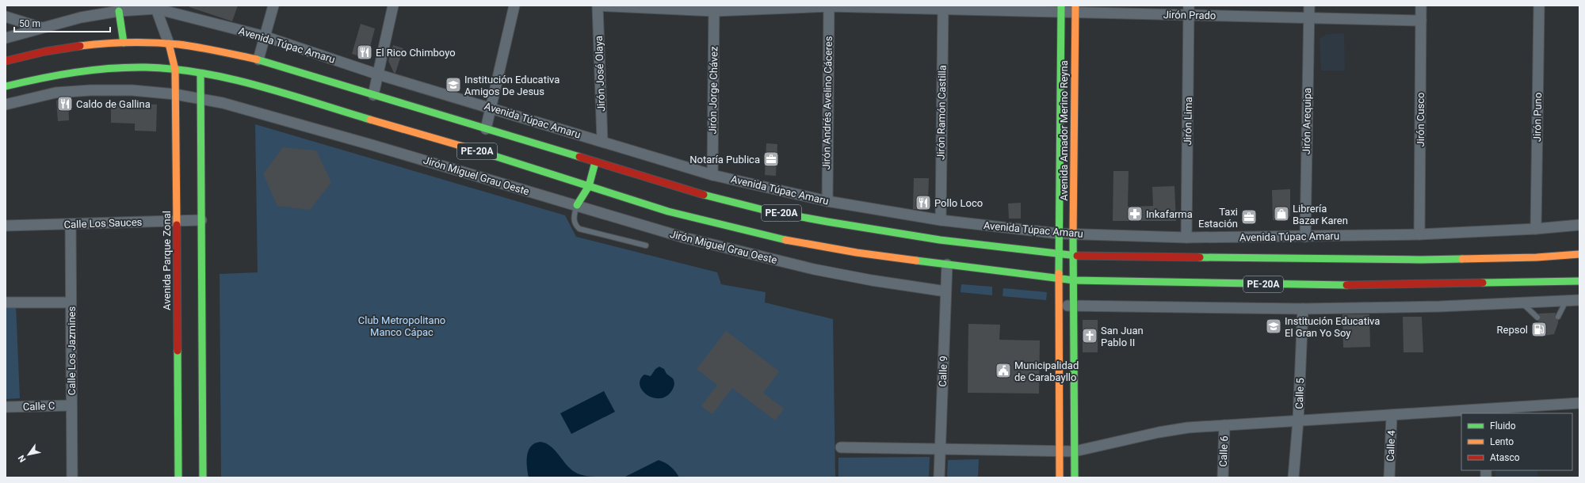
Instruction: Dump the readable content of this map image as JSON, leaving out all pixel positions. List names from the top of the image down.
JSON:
{
  "streets": {
    "main road": [
      "Avenida Túpac Amaru",
      "Avenida Amador Merino Reyna",
      "PE-20A",
      "Avenida Parque Zonal"
    ],
    "street": [
      "Jirón Prado",
      "Jirón José Olaya",
      "Jirón Jorge Chávez",
      "Jirón Andrés Avelino Cáceres",
      "Jirón Ramón Castilla",
      "Jirón Puno",
      "Jirón Cusco",
      "Jirón Lima",
      "Jirón Arequipa",
      "Jirón Miguel Grau Oeste",
      "Calle Los Sauces",
      "Calle Los Jazmines",
      "Calle 9",
      "Calle 5",
      "Calle C",
      "Calle 4",
      "Calle 6"
    ]
  },
  "crossings": [
    ["Jirón Prado", "Jirón José Olaya"],
    ["Jirón Prado", "Jirón Jorge Chávez"],
    ["Jirón Prado", "Jirón Andrés Avelino Cáceres"],
    ["Jirón Prado", "Jirón Ramón Castilla"],
    ["Jirón Prado", "Jirón Cusco"],
    ["Jirón Prado", "Jirón Lima"],
    ["Jirón Prado", "Jirón Arequipa"],
    ["Jirón Prado", "Avenida Amador Merino Reyna"],
    ["Avenida Túpac Amaru", "Jirón José Olaya"],
    ["Avenida Túpac Amaru", "Jirón Jorge Chávez"],
    ["Avenida Túpac Amaru", "Jirón Andrés Avelino Cáceres"],
    ["Avenida Túpac Amaru", "Jirón Ramón Castilla"],
    ["Avenida Túpac Amaru", "Jirón Puno"],
    ["Avenida Túpac Amaru", "Jirón Cusco"],
    ["Avenida Túpac Amaru", "Jirón Lima"],
    ["Avenida Túpac Amaru", "Jirón Arequipa"],
    ["Avenida Túpac Amaru", "Avenida Amador Merino Reyna"],
    ["Avenida Túpac Amaru", "Avenida Parque Zonal"],
    ["Avenida Amador Merino Reyna", "PE-20A"],
    ["PE-20A", "Avenida Parque Zonal"],
    ["PE-20A", "Calle 9"],
    ["Jirón Miguel Grau Oeste", "Avenida Parque Zonal"],
    ["Jirón Miguel Grau Oeste", "Calle 9"],
    ["Calle Los Sauces", "Avenida Parque Zonal"],
    ["Calle Los Sauces", "Calle Los Jazmines"],
    ["Calle Los Jazmines", "Calle C"]
  ],
  "parks": ["Club Metropolitano Manco Cápac"],
  "places": {
    "restaurant": ["El Rico Chimboyo", "Caldo de Gallina", "Pollo Loco"],
    "school or university": ["Institución Educativa Amigos De Jesus", "Institución Educativa El Gran Yo Soy"],
    "office": ["Notaría Publica", "Taxi Estación"],
    "pharmacy": ["Inkafarma"],
    "shop": ["Librería Bazar Karen"],
    "fuel station": ["Repsol"],
    "church": ["San Juan Pablo II"],
    "public building": ["Municipalidad de Carabayllo"]
  },
  "legend": ["Fluido", "Lento", "Atasco"],
  "scale_bar": "50 m",
  "north": "bottom left"
}
